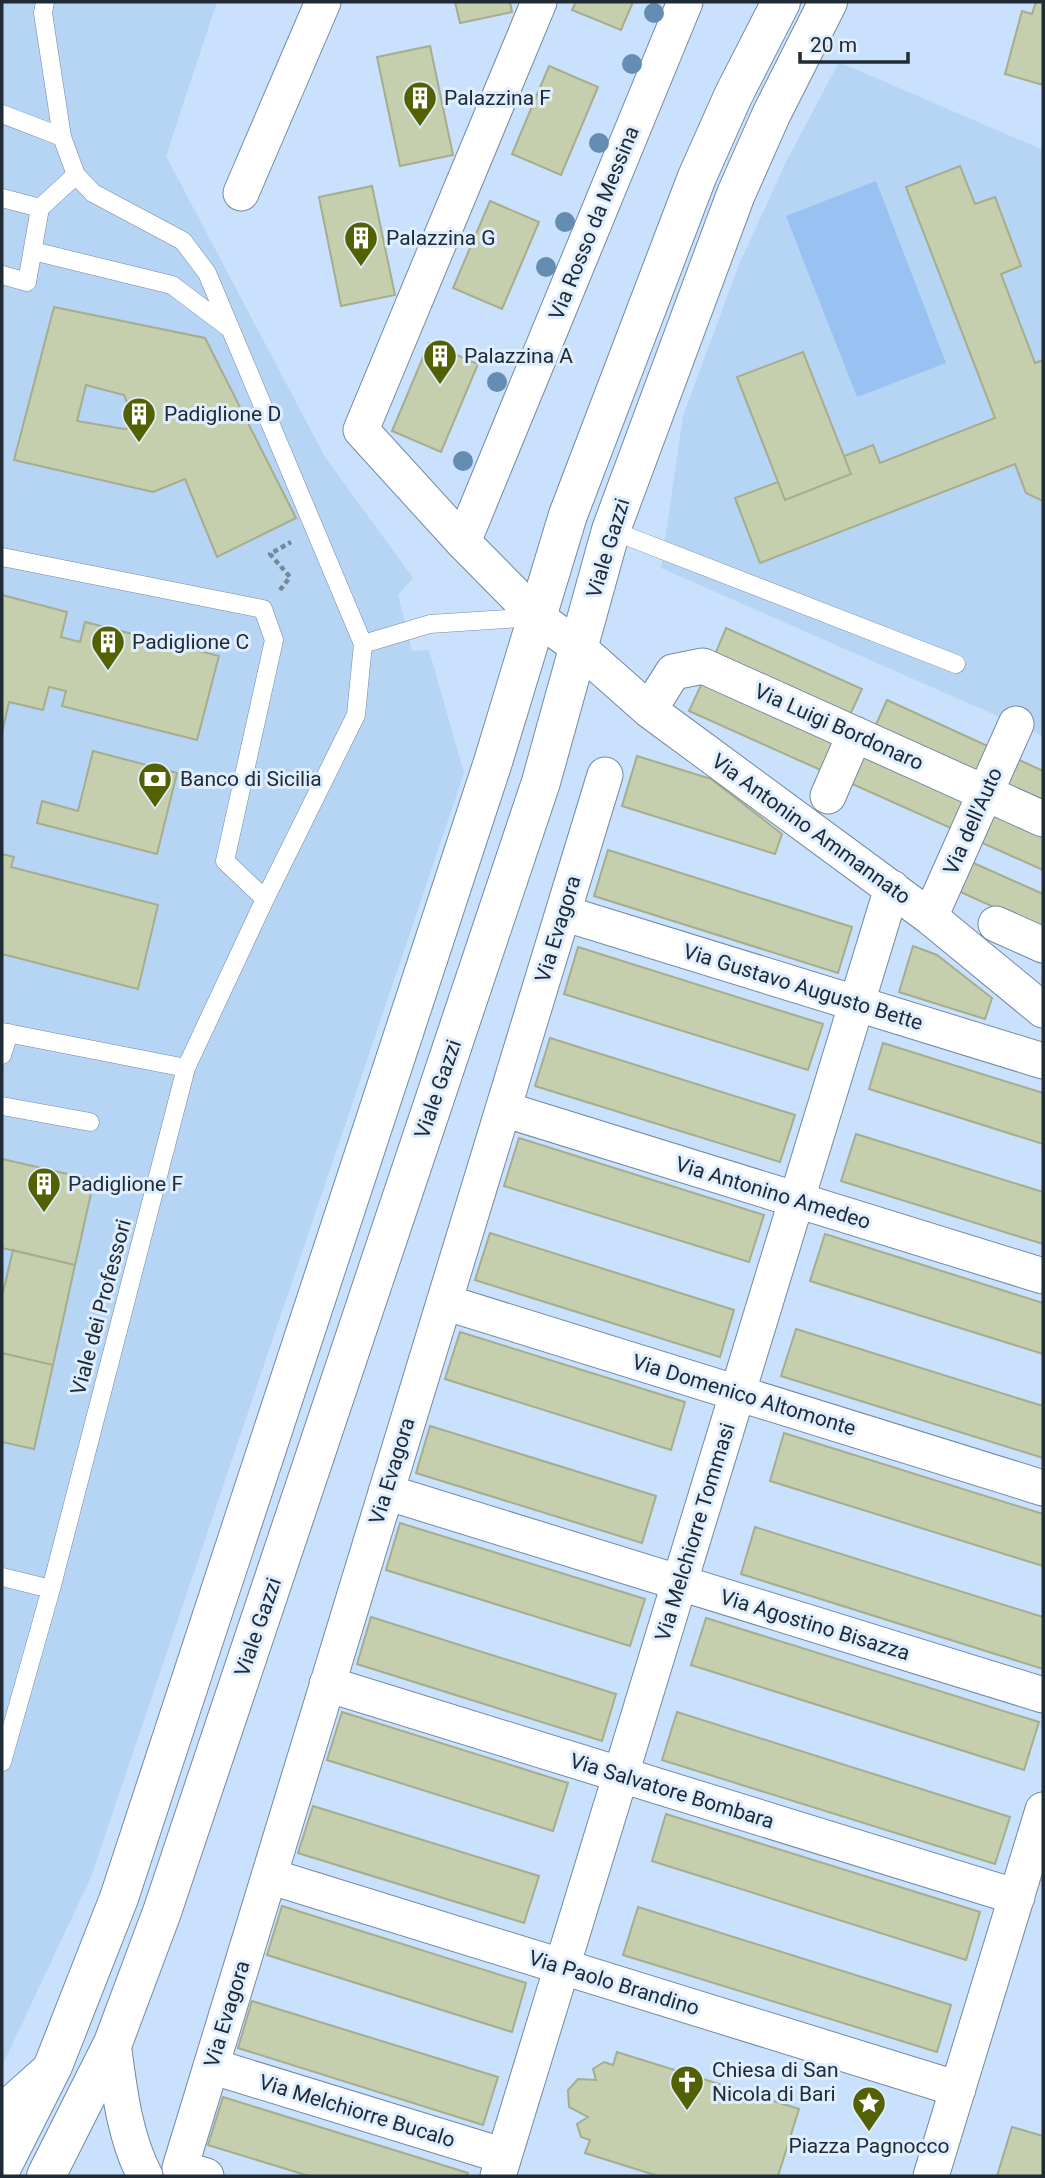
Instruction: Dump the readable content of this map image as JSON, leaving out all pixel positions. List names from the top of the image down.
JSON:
{
  "streets": {
    "main road": ["Viale Gazzi"],
    "street": [
      "Via Rosso da Messina",
      "Via Luigi Bordonaro",
      "Via dell'Auto",
      "Via Antonino Ammannato",
      "Via Evagora",
      "Via Gustavo Augusto Bette",
      "Via Antonino Amedeo",
      "Via Domenico Altomonte",
      "Via Melchiorre Tommasi",
      "Via Agostino Bisazza",
      "Via Salvatore Bombara",
      "Via Paolo Brandino",
      "Via Melchiorre Bucalo"
    ],
    "lane": ["Viale dei Professori"]
  },
  "crossings": [
    ["Viale Gazzi", "Via Antonino Ammannato"],
    ["Via Luigi Bordonaro", "Via dell'Auto"],
    ["Via Luigi Bordonaro", "Via Antonino Ammannato"],
    ["Via dell'Auto", "Via Antonino Ammannato"],
    ["Via Antonino Ammannato", "Via Melchiorre Tommasi"],
    ["Via Evagora", "Via Gustavo Augusto Bette"],
    ["Via Evagora", "Via Antonino Amedeo"],
    ["Via Evagora", "Via Domenico Altomonte"],
    ["Via Evagora", "Via Agostino Bisazza"],
    ["Via Evagora", "Via Salvatore Bombara"],
    ["Via Evagora", "Via Paolo Brandino"],
    ["Via Evagora", "Via Melchiorre Bucalo"],
    ["Via Gustavo Augusto Bette", "Via Melchiorre Tommasi"],
    ["Via Antonino Amedeo", "Via Melchiorre Tommasi"],
    ["Via Domenico Altomonte", "Via Melchiorre Tommasi"],
    ["Via Melchiorre Tommasi", "Via Agostino Bisazza"],
    ["Via Melchiorre Tommasi", "Via Salvatore Bombara"],
    ["Via Melchiorre Tommasi", "Via Paolo Brandino"],
    ["Via Melchiorre Tommasi", "Via Melchiorre Bucalo"]
  ],
  "places": {
    "building": [
      "Palazzina F",
      "Palazzina G",
      "Palazzina A",
      "Padiglione D",
      "Padiglione C",
      "Padiglione F"
    ],
    "bank": ["Banco di Sicilia"],
    "church": ["Chiesa di San Nicola di Bari"],
    "place": ["Piazza Pagnocco"]
  },
  "scale_bar": "20 m"
}
